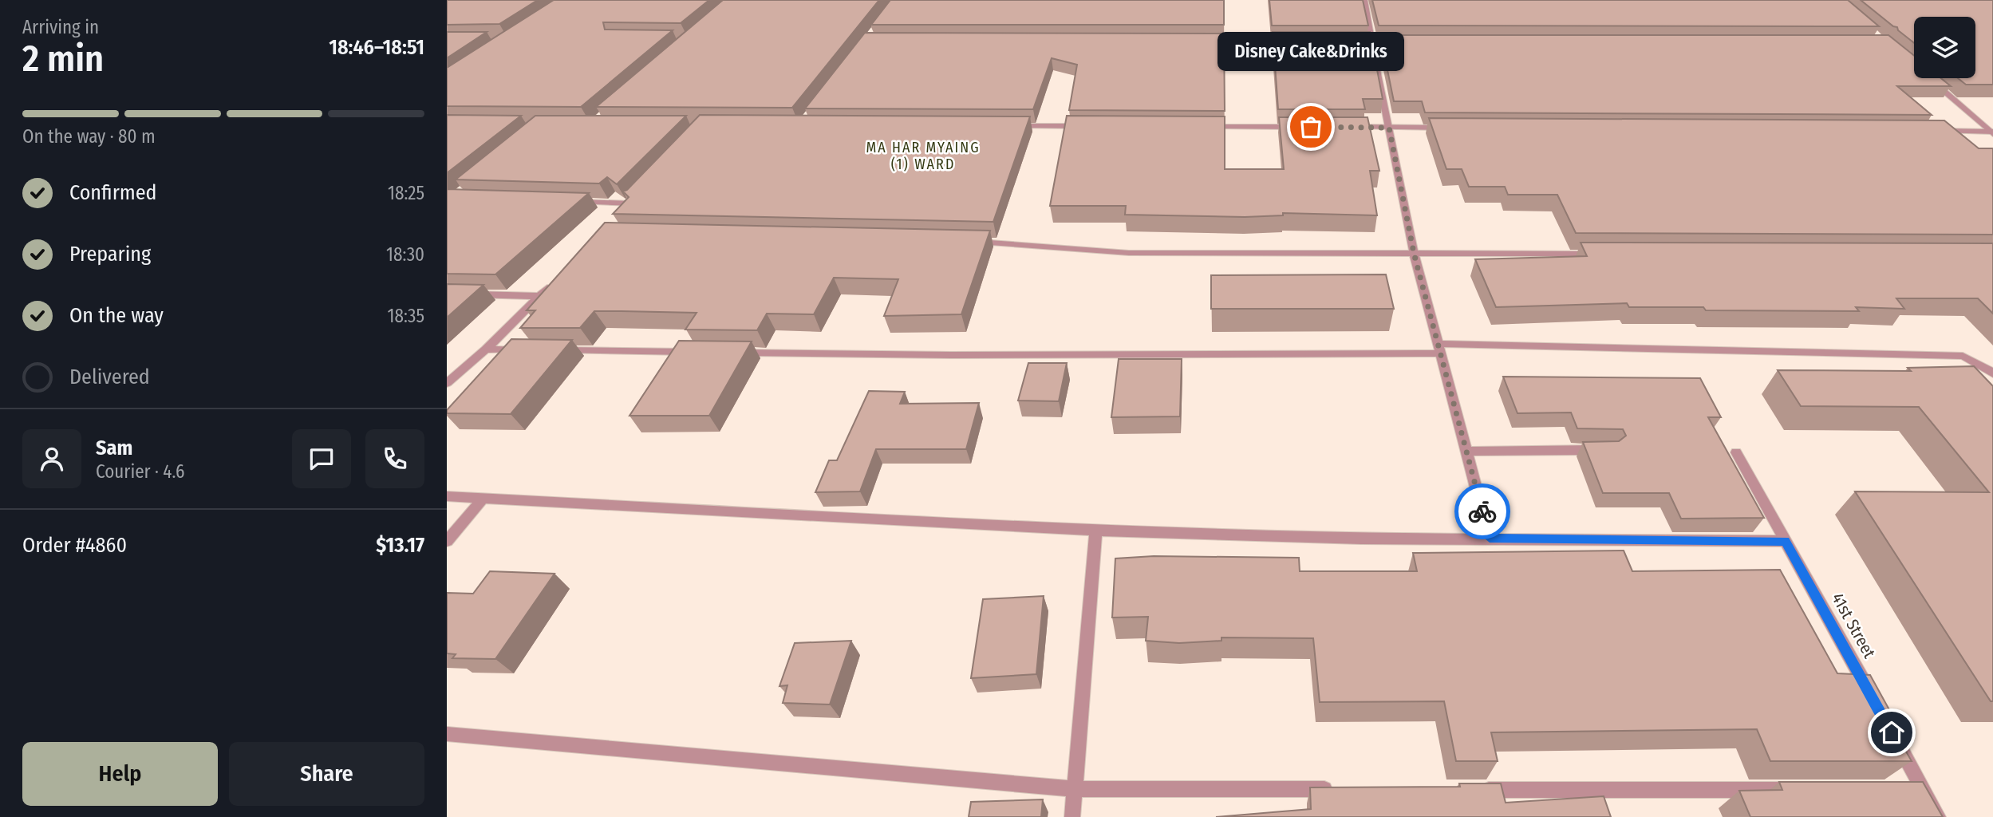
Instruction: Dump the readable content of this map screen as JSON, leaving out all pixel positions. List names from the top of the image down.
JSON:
{
  "streets": {
    "street": ["41st Street"]
  },
  "districts": ["MA HAR MYAING (1) WARD"],
  "places": ["Disney Cake&Drinks"],
  "page": {
    "heading": ["2 min", "Arriving in", "18:46–18:51"],
    "panel": [
      "Sam",
      "Courier · 4.6",
      "Order #4860",
      "$13.17"
    ],
    "bubble": "Disney Cake&Drinks",
    "bar": "On the way · 80 m",
    "list": [
      ["Confirmed", "18:25"],
      ["Preparing", "18:30"],
      ["On the way", "18:35"],
      "Delivered"
    ],
    "buttons": ["Help", "Share"]
  }
}
